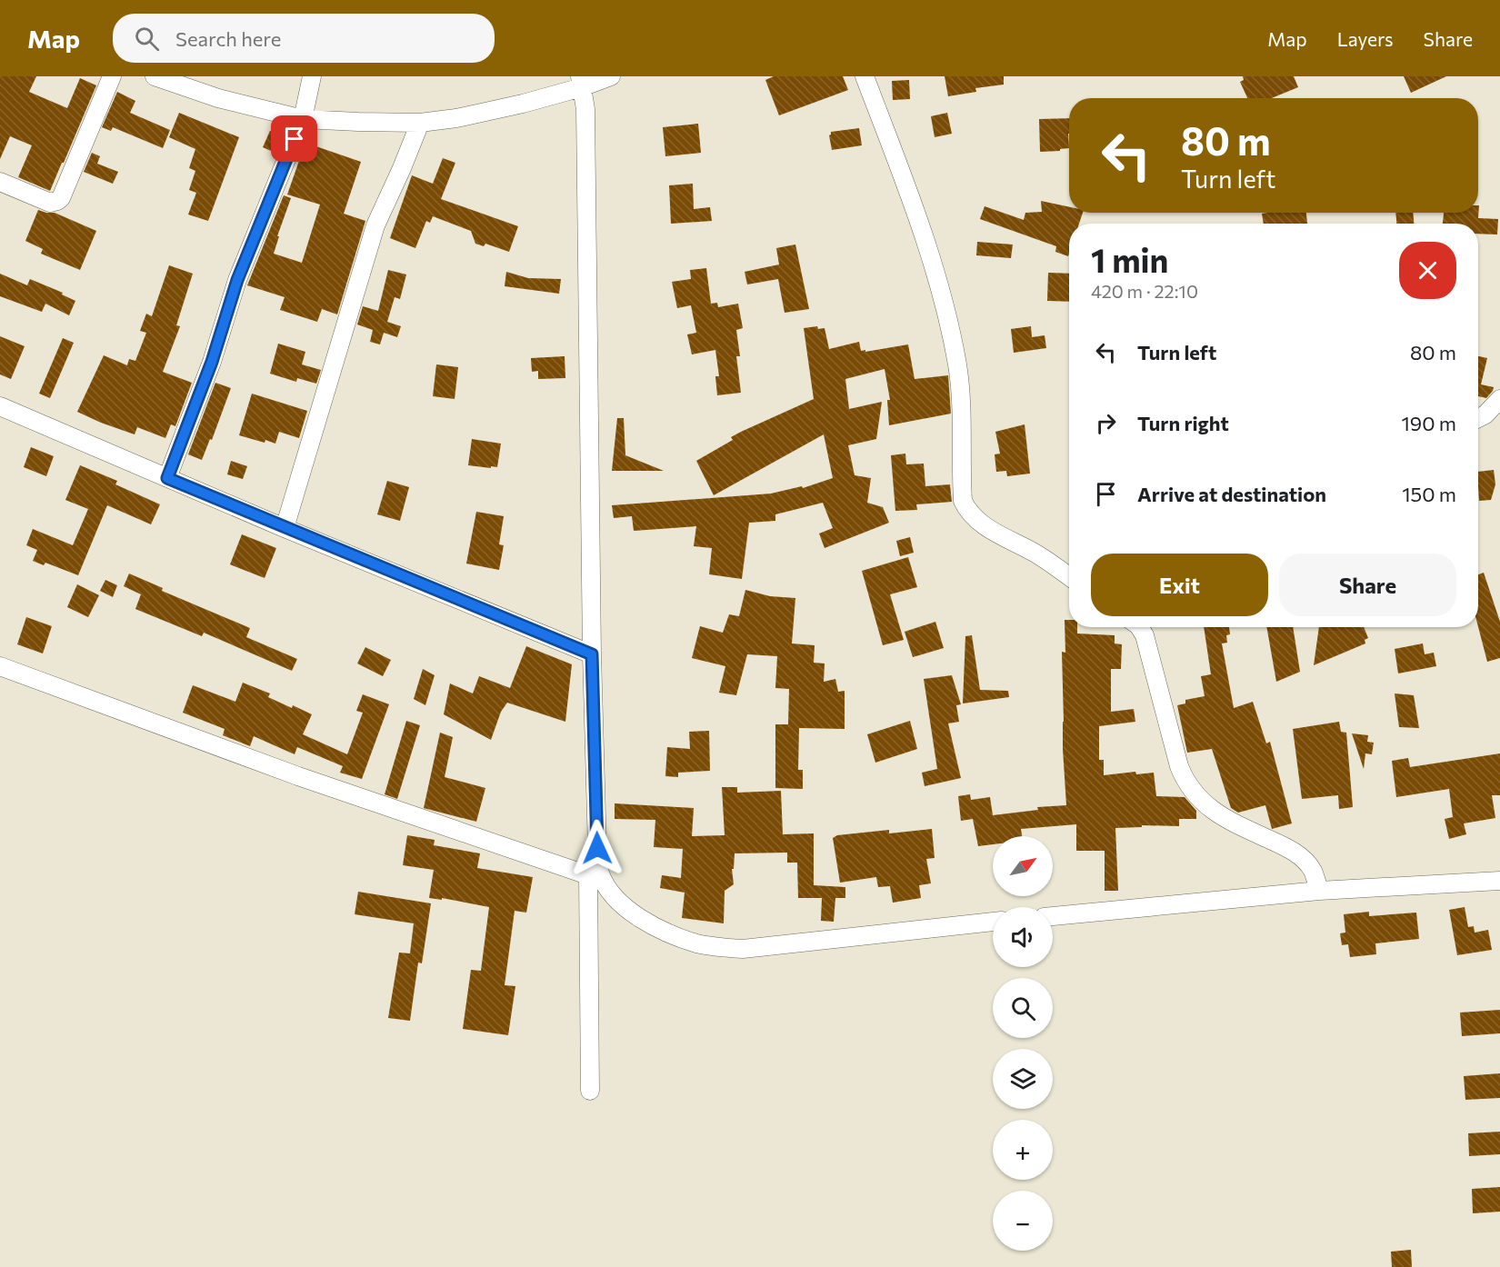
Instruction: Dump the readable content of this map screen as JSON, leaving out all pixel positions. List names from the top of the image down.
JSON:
{
  "north": "top right",
  "page": {
    "header": "Map",
    "search": "Search here",
    "nav": ["Map", "Layers", "Share"],
    "turn": ["80 m", "Turn left"],
    "heading": ["1 min", "420 m · 22:10"],
    "list": [
      {
        "name": "Turn left",
        "value": "80 m"
      },
      {
        "name": "Turn right",
        "value": "190 m"
      },
      {
        "name": "Arrive at destination",
        "value": "150 m"
      }
    ],
    "buttons": ["Exit", "Share"],
    "map_buttons": ["+", "−"]
  }
}
